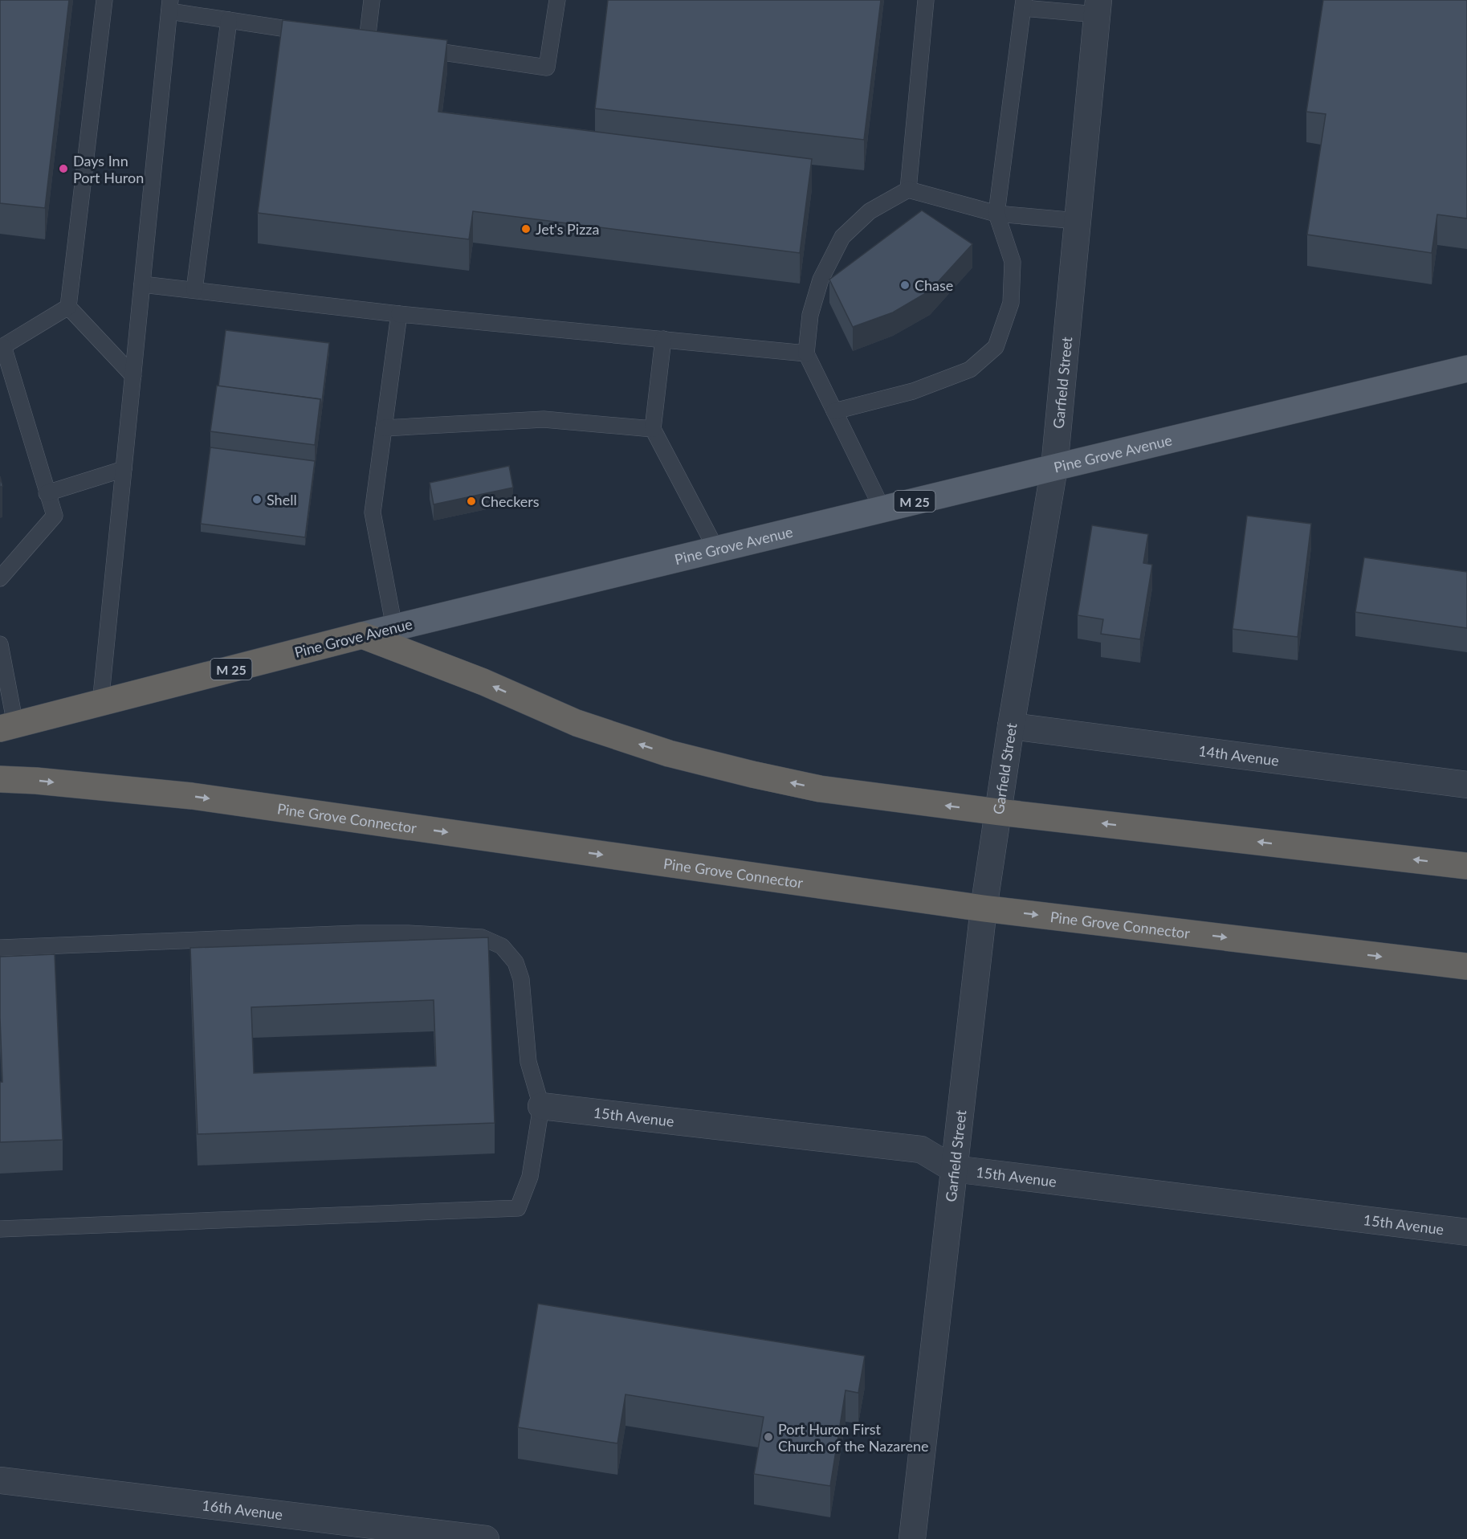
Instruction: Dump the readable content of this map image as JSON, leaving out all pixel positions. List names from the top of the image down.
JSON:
{
  "streets": {
    "highway": ["Pine Grove Avenue", "M 25", "Pine Grove Connector"],
    "street": [
      "Garfield Street",
      "14th Avenue",
      "15th Avenue",
      "16th Avenue"
    ]
  },
  "crossings": [
    ["Garfield Street", "Pine Grove Avenue"],
    ["Garfield Street", "14th Avenue"],
    ["Garfield Street", "Pine Grove Connector"],
    ["Garfield Street", "15th Avenue"]
  ],
  "places": [
    "Days Inn Port Huron",
    "Jet's Pizza",
    "Chase",
    "Shell",
    "Checkers",
    "Port Huron First Church of the Nazarene"
  ]
}
